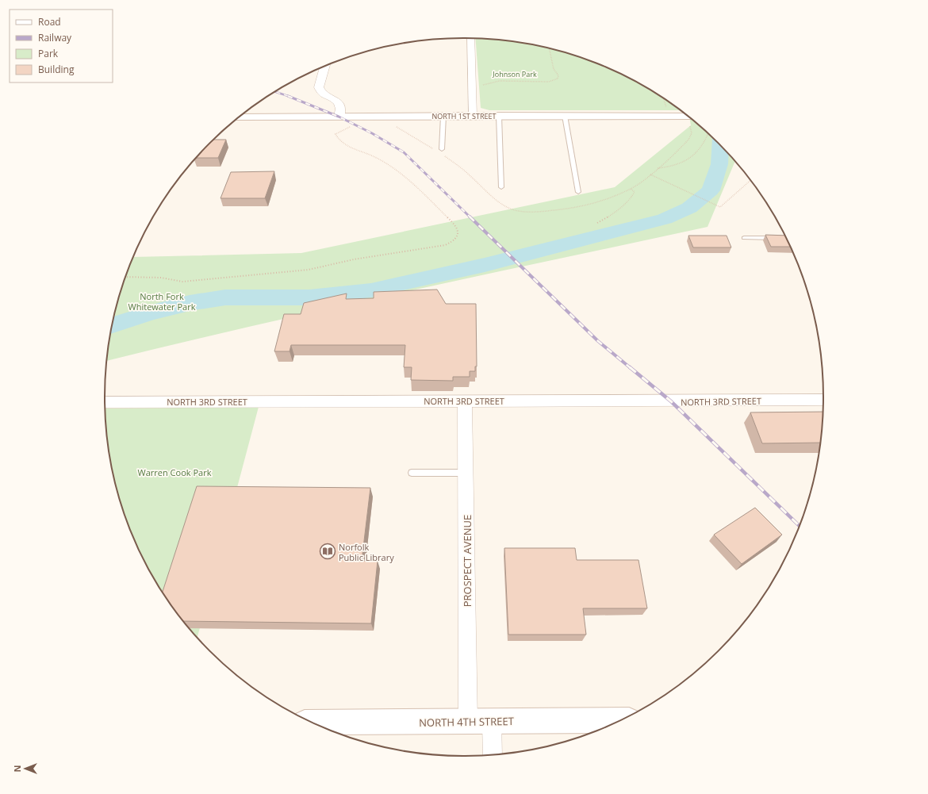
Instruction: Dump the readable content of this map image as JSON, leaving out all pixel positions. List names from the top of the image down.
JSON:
{
  "streets": {
    "main road": ["NORTH 1ST STREET", "NORTH 4TH STREET"],
    "street": ["NORTH 3RD STREET", "PROSPECT AVENUE"]
  },
  "crossings": [
    ["NORTH 3RD STREET", "PROSPECT AVENUE"],
    ["PROSPECT AVENUE", "NORTH 4TH STREET"]
  ],
  "parks": ["Johnson Park", "North Fork Whitewater Park", "Warren Cook Park"],
  "places": {
    "library": ["Norfolk Public Library"]
  },
  "legend": [
    "Road",
    "Railway",
    "Park",
    "Building"
  ],
  "north": "left"
}
